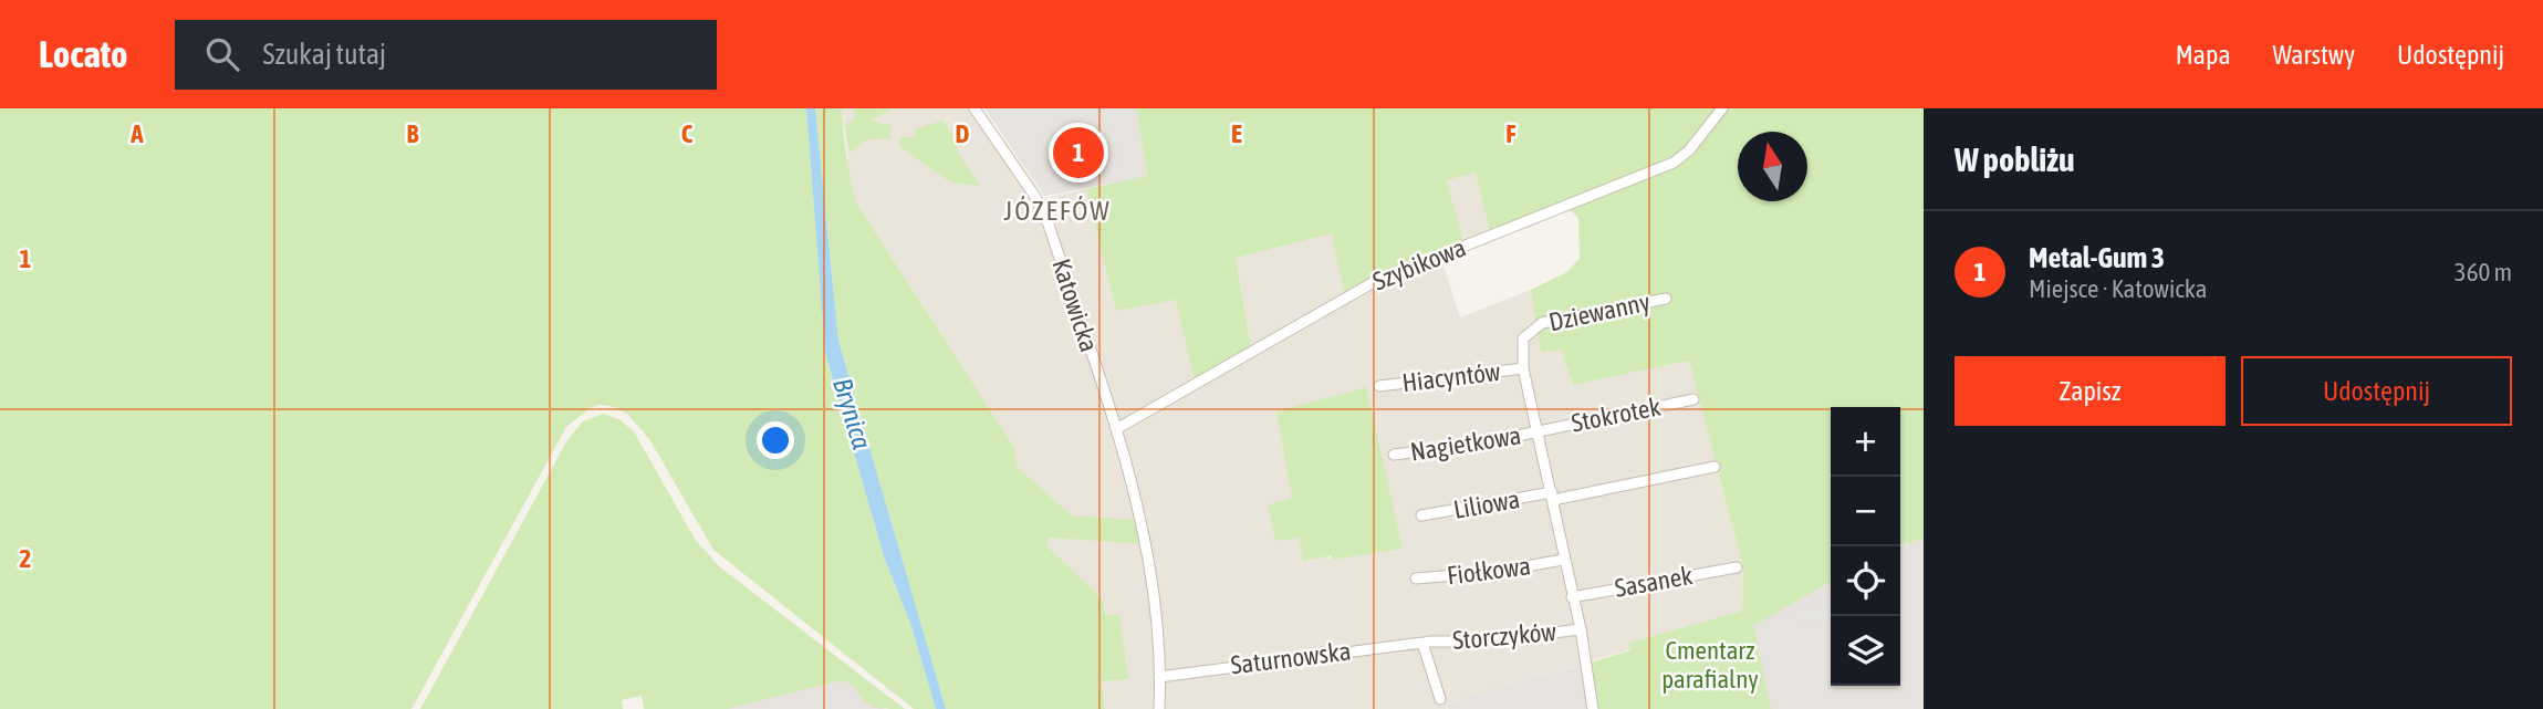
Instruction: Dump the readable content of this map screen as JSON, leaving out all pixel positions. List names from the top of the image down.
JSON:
{
  "streets": {
    "street": [
      "Szybikowa",
      "Katowicka",
      "Dziewanny",
      "Hiacyntów",
      "Stokrotek",
      "Nagietkowa",
      "Liliowa",
      "Fiołkowa",
      "Sasanek",
      "Storczyków",
      "Saturnowska"
    ]
  },
  "crossings": [
    ["Szybikowa", "Katowicka"],
    ["Dziewanny", "Hiacyntów"],
    ["Stokrotek", "Nagietkowa"],
    ["Storczyków", "Saturnowska"]
  ],
  "districts": ["JÓZEFÓW"],
  "water": ["Brynica"],
  "parks": ["Cmentarz parafialny"],
  "north": "top",
  "page": {
    "header": "Locato",
    "search": "Szukaj tutaj",
    "nav": ["Mapa", "Warstwy", "Udostępnij"],
    "heading": "W pobliżu",
    "pins": "1",
    "list": [
      {
        "mark": "1",
        "name": "Metal-Gum 3",
        "note": "Miejsce · Katowicka",
        "value": "360 m"
      }
    ],
    "buttons": ["Zapisz", "Udostępnij"],
    "map_buttons": ["+", "−"]
  },
  "grid": {
    "columns": [
      "A",
      "B",
      "C",
      "D",
      "E",
      "F"
    ],
    "rows": ["1", "2"]
  }
}
